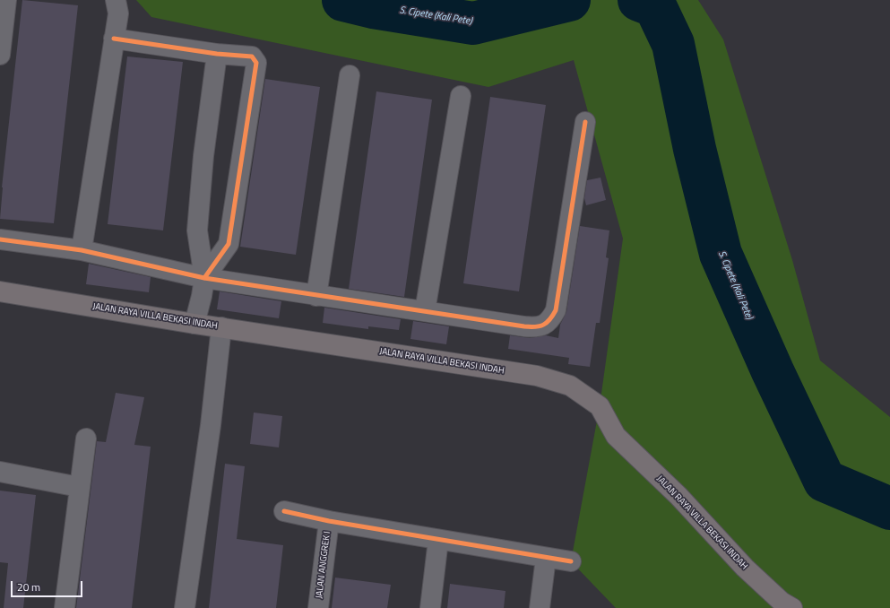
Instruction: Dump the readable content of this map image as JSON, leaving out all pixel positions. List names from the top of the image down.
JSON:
{
  "streets": {
    "main road": ["JALAN RAYA VILLA BEKASI INDAH"],
    "street": ["JALAN ANGGREK I"]
  },
  "water": ["S. Cipete (Kali Pete)"],
  "scale_bar": "20 m"
}
